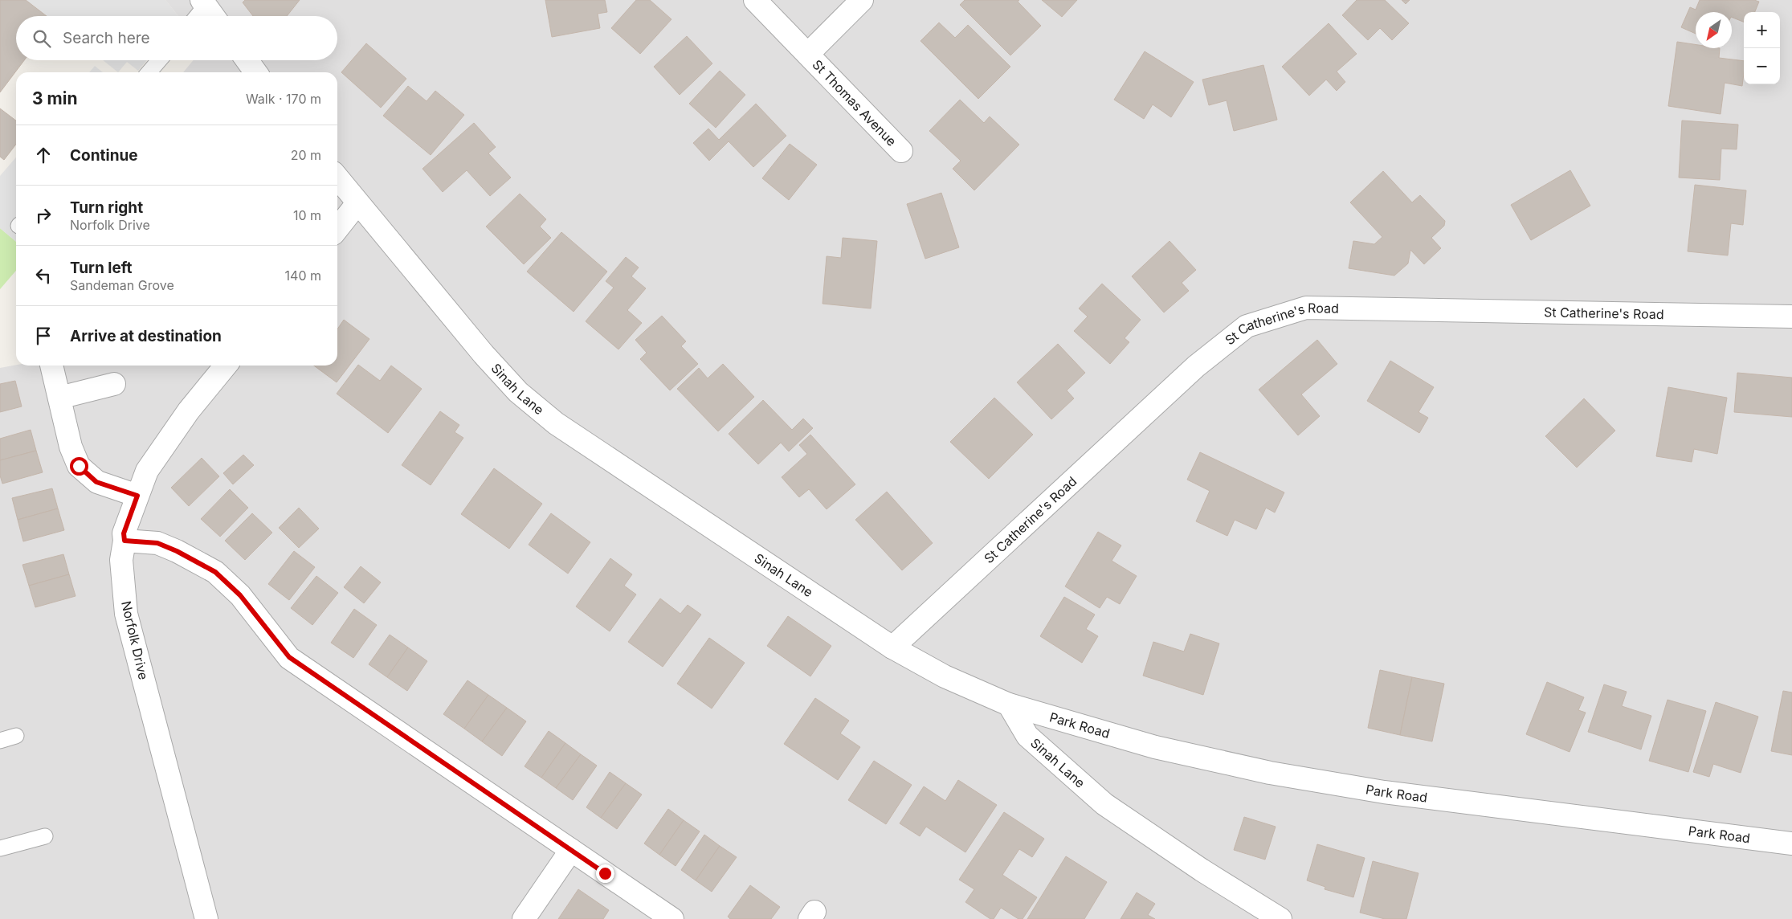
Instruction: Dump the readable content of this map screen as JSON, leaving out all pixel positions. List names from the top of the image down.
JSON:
{
  "streets": {
    "street": [
      "St Thomas Avenue",
      "St Catherine's Road",
      "Sinah Lane",
      "Norfolk Drive",
      "Park Road"
    ]
  },
  "crossings": [
    ["St Catherine's Road", "Sinah Lane"],
    ["Sinah Lane", "Park Road"]
  ],
  "north": "bottom left",
  "page": {
    "map_buttons": ["+", "−"],
    "search": "Search here",
    "heading": ["3 min", "Walk · 170 m"],
    "list": [
      ["Continue", "20 m"],
      ["Turn right", "Norfolk Drive", "10 m"],
      ["Turn left", "Sandeman Grove", "140 m"],
      "Arrive at destination"
    ]
  }
}
